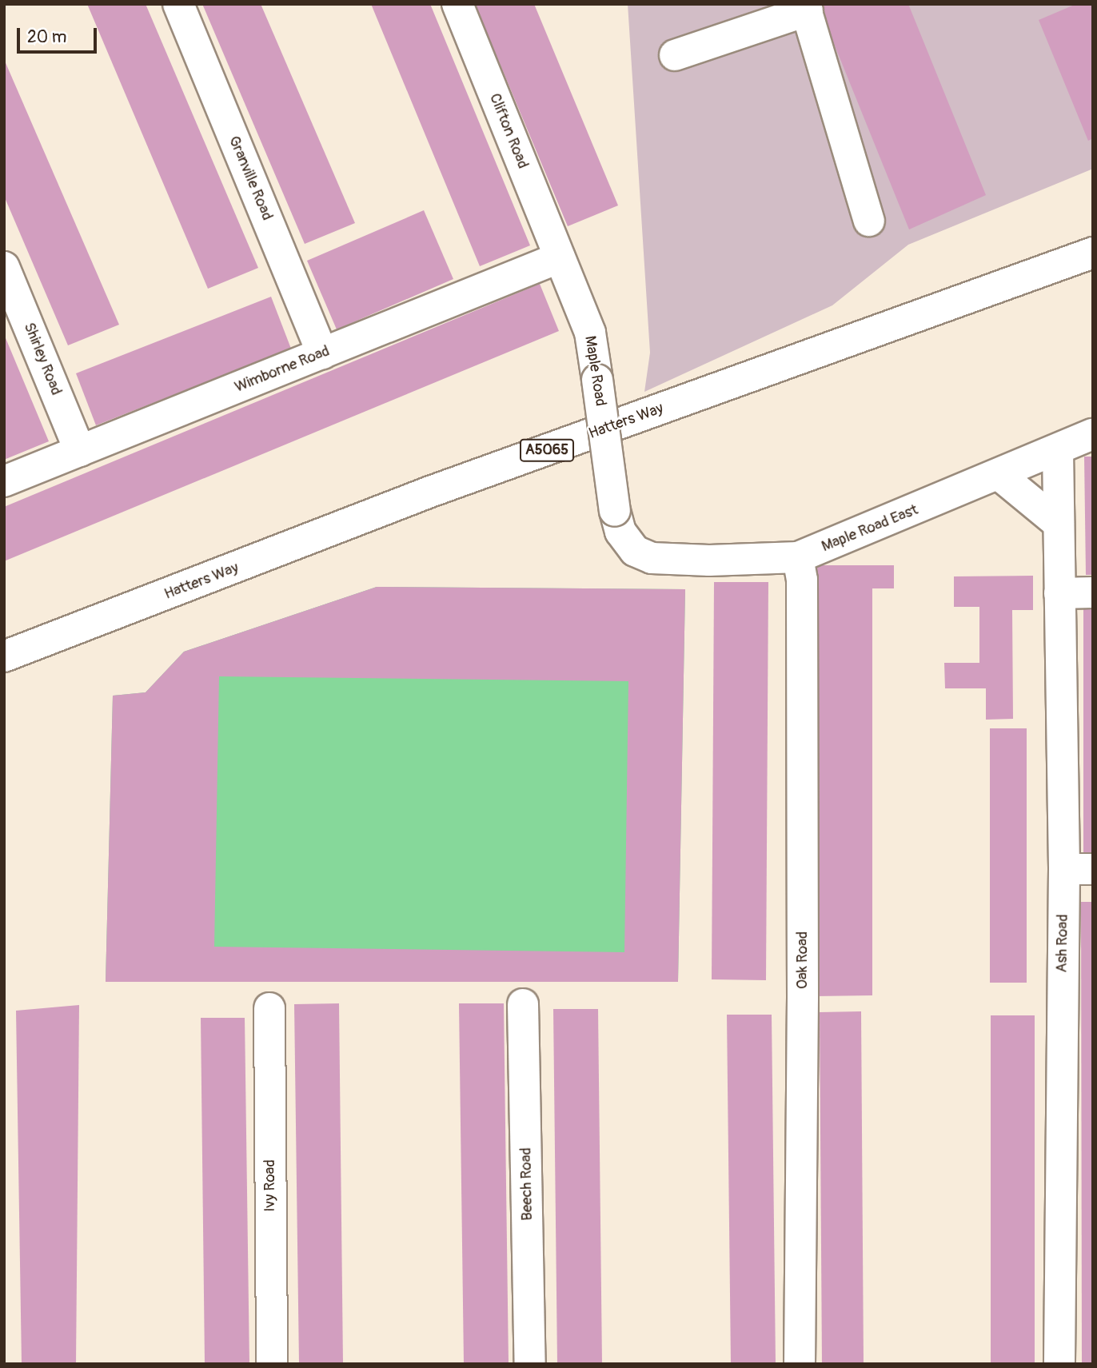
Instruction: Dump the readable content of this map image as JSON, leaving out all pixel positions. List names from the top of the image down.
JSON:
{
  "streets": {
    "street": [
      "Clifton Road",
      "Granville Road",
      "Shirley Road",
      "Wimborne Road",
      "Maple Road",
      "Hatters Way",
      "A5065",
      "Maple Road East",
      "Ash Road",
      "Oak Road",
      "Beech Road",
      "Ivy Road"
    ]
  },
  "crossings": [
    ["Clifton Road", "Wimborne Road"],
    ["Clifton Road", "Maple Road"],
    ["Granville Road", "Wimborne Road"],
    ["Shirley Road", "Wimborne Road"],
    ["Wimborne Road", "Maple Road"],
    ["Maple Road", "Maple Road East"],
    ["Maple Road East", "Ash Road"],
    ["Maple Road East", "Oak Road"]
  ],
  "scale_bar": "20 m"
}
